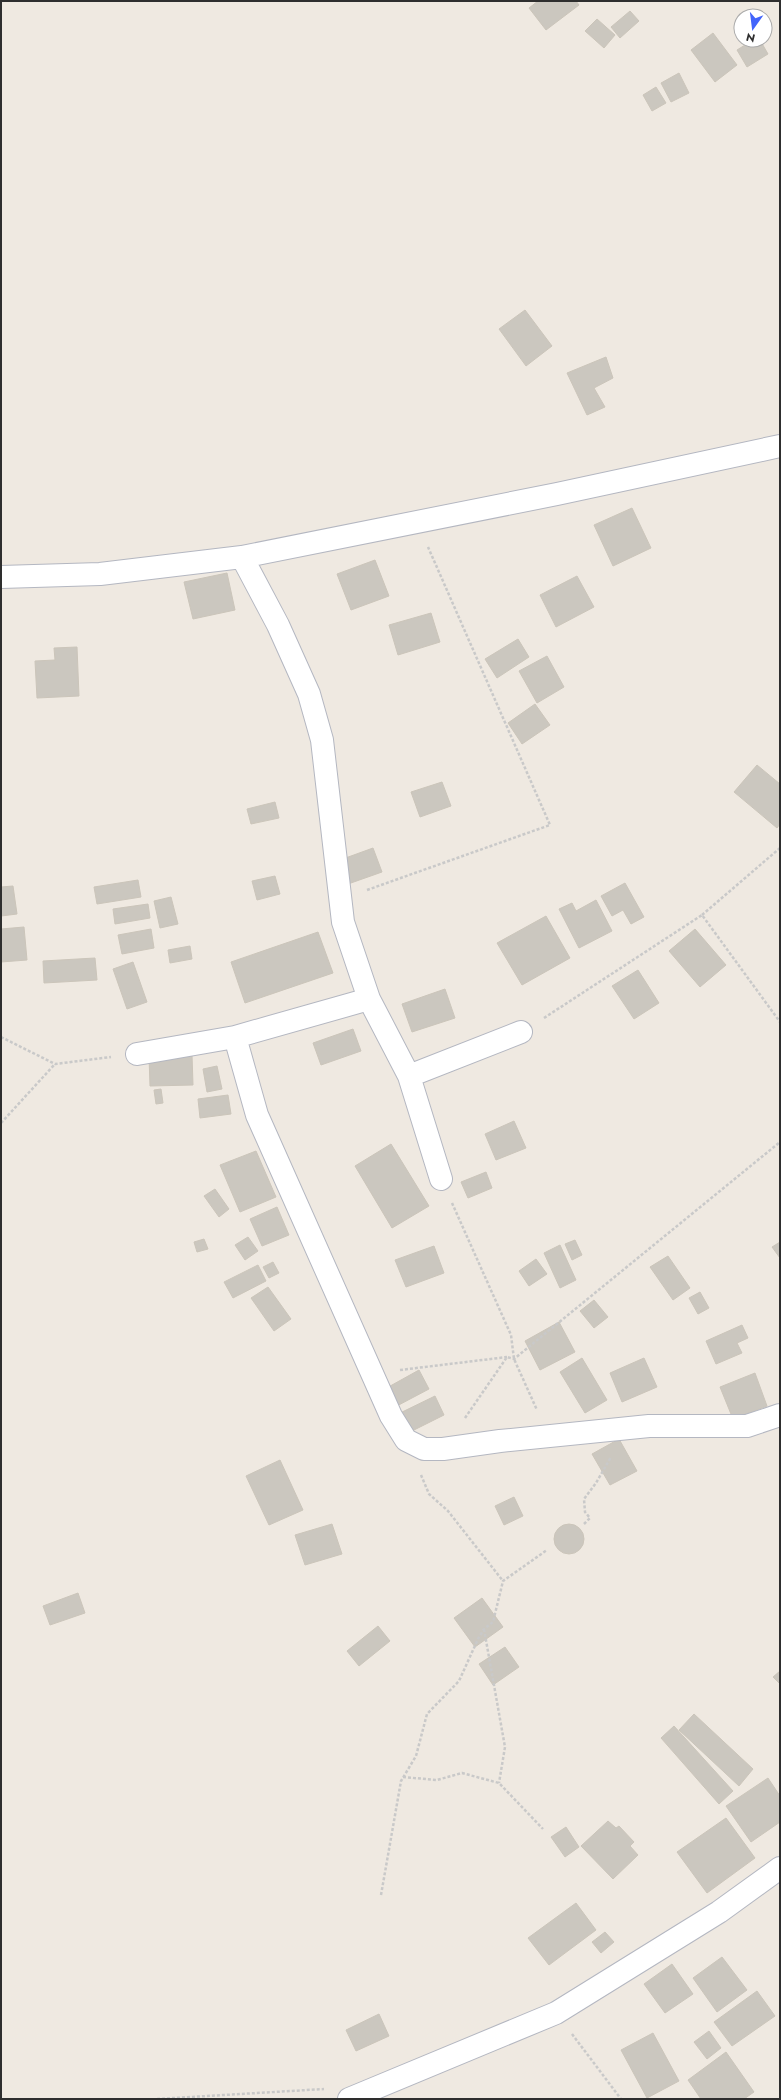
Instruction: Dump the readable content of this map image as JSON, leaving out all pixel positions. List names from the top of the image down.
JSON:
{
  "north": "bottom"
}
